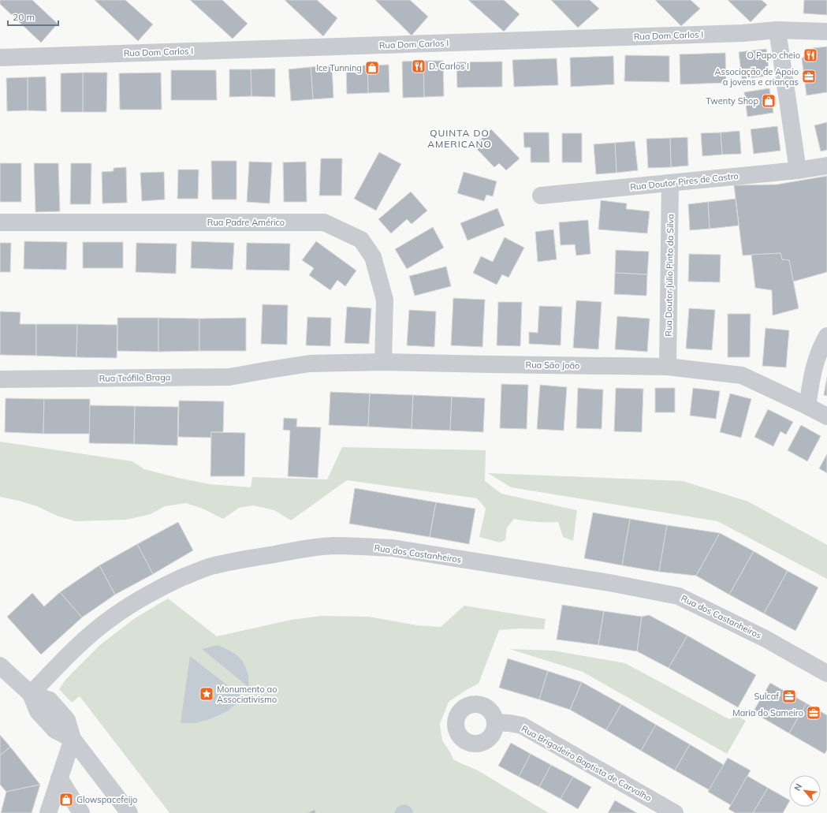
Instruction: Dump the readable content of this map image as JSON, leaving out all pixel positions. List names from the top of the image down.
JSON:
{
  "streets": {
    "street": [
      "Rua Dom Carlos I",
      "Rua Doutor Pires de Castro",
      "Rua Padre Américo",
      "Rua Doutor Júlio Pinto da Silva",
      "Rua São João",
      "Rua Teófilo Braga",
      "Rua dos Castanheiros",
      "Rua Brigadeiro Baptista de Carvalho"
    ]
  },
  "crossings": [
    ["Rua Doutor Pires de Castro", "Rua Doutor Júlio Pinto da Silva"],
    ["Rua Padre Américo", "Rua São João"],
    ["Rua Doutor Júlio Pinto da Silva", "Rua São João"],
    ["Rua São João", "Rua Teófilo Braga"]
  ],
  "districts": ["QUINTA DO AMERICANO"],
  "places": {
    "restaurant": ["O Papo cheio", "D. Carlos I"],
    "shop": ["Ice Tunning", "Twenty Shop", "Glowspacefeijo"],
    "office": ["Associação de Apoio a jovens e crianças", "Sulcaf", "Maria do Sameiro"],
    "place": ["Monumento ao Associativismo"]
  },
  "scale_bar": "20 m",
  "north": "top left"
}
